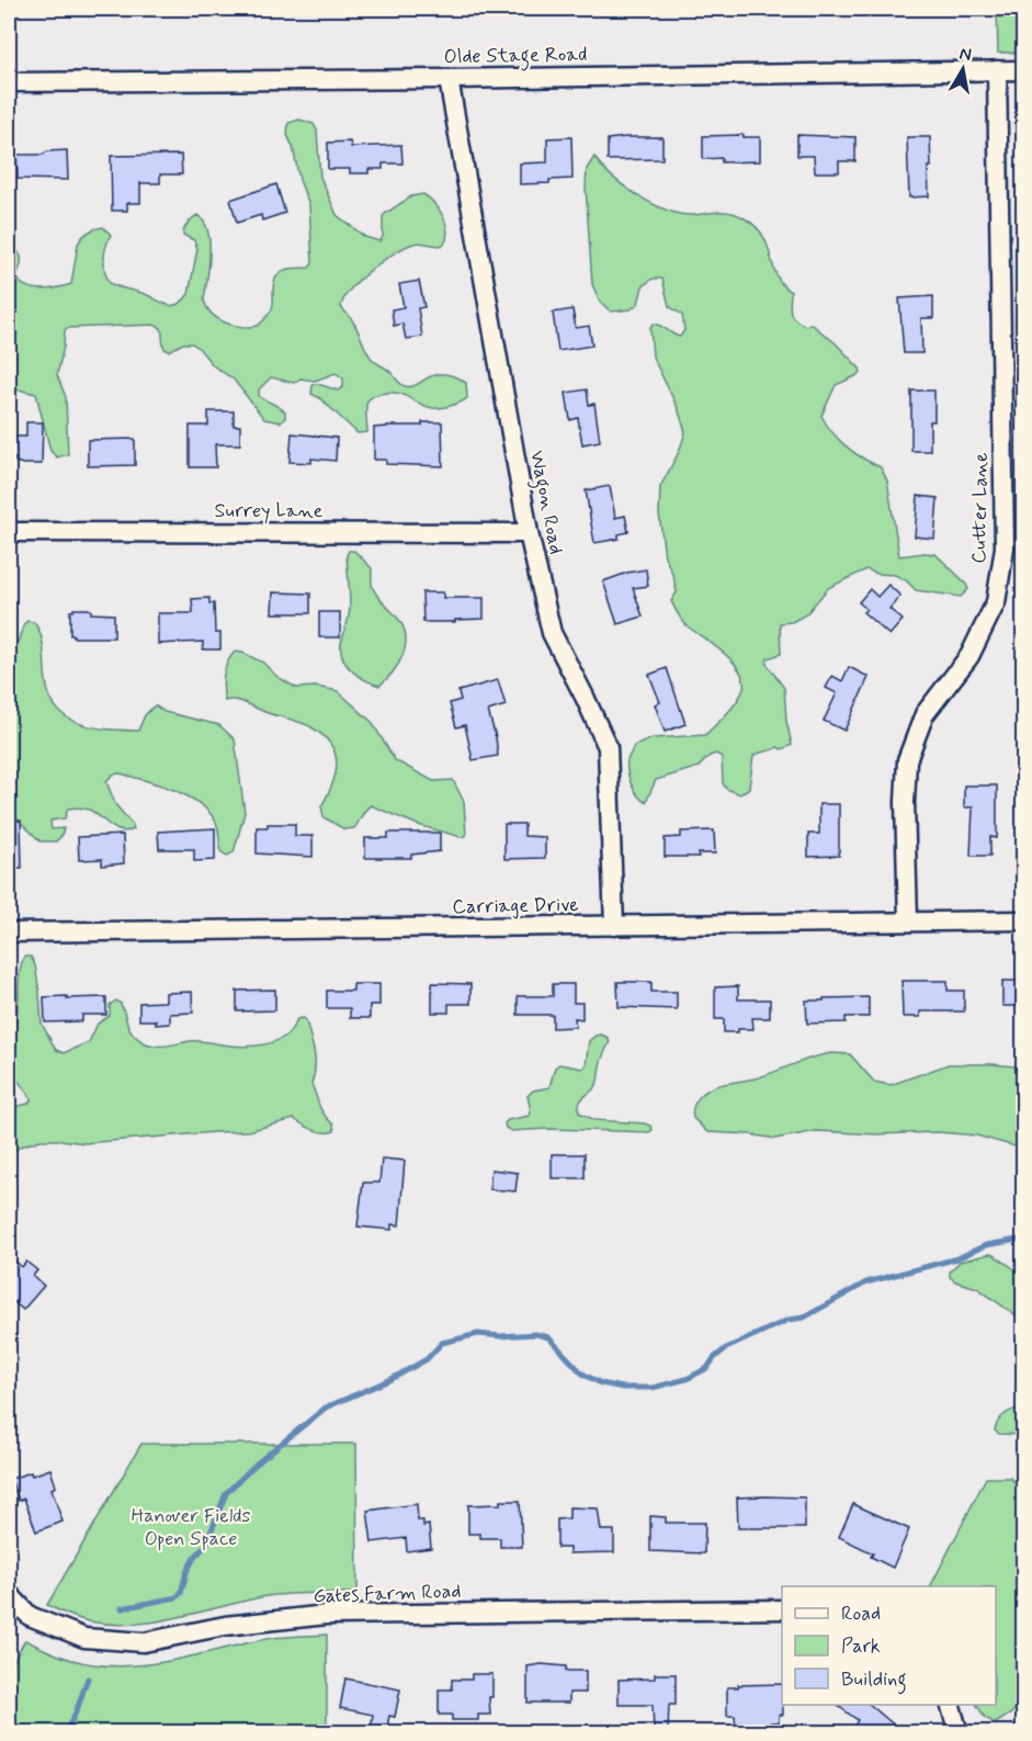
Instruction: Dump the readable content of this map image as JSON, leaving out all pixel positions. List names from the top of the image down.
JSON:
{
  "streets": {
    "street": [
      "Olde Stage Road",
      "Wagon Road",
      "Cutter Lane",
      "Surrey Lane",
      "Carriage Drive",
      "Gates Farm Road"
    ]
  },
  "crossings": [
    ["Olde Stage Road", "Wagon Road"],
    ["Olde Stage Road", "Cutter Lane"],
    ["Wagon Road", "Surrey Lane"],
    ["Wagon Road", "Carriage Drive"],
    ["Cutter Lane", "Carriage Drive"]
  ],
  "parks": ["Hanover Fields Open Space"],
  "legend": ["Road", "Park", "Building"],
  "north": "top"
}
